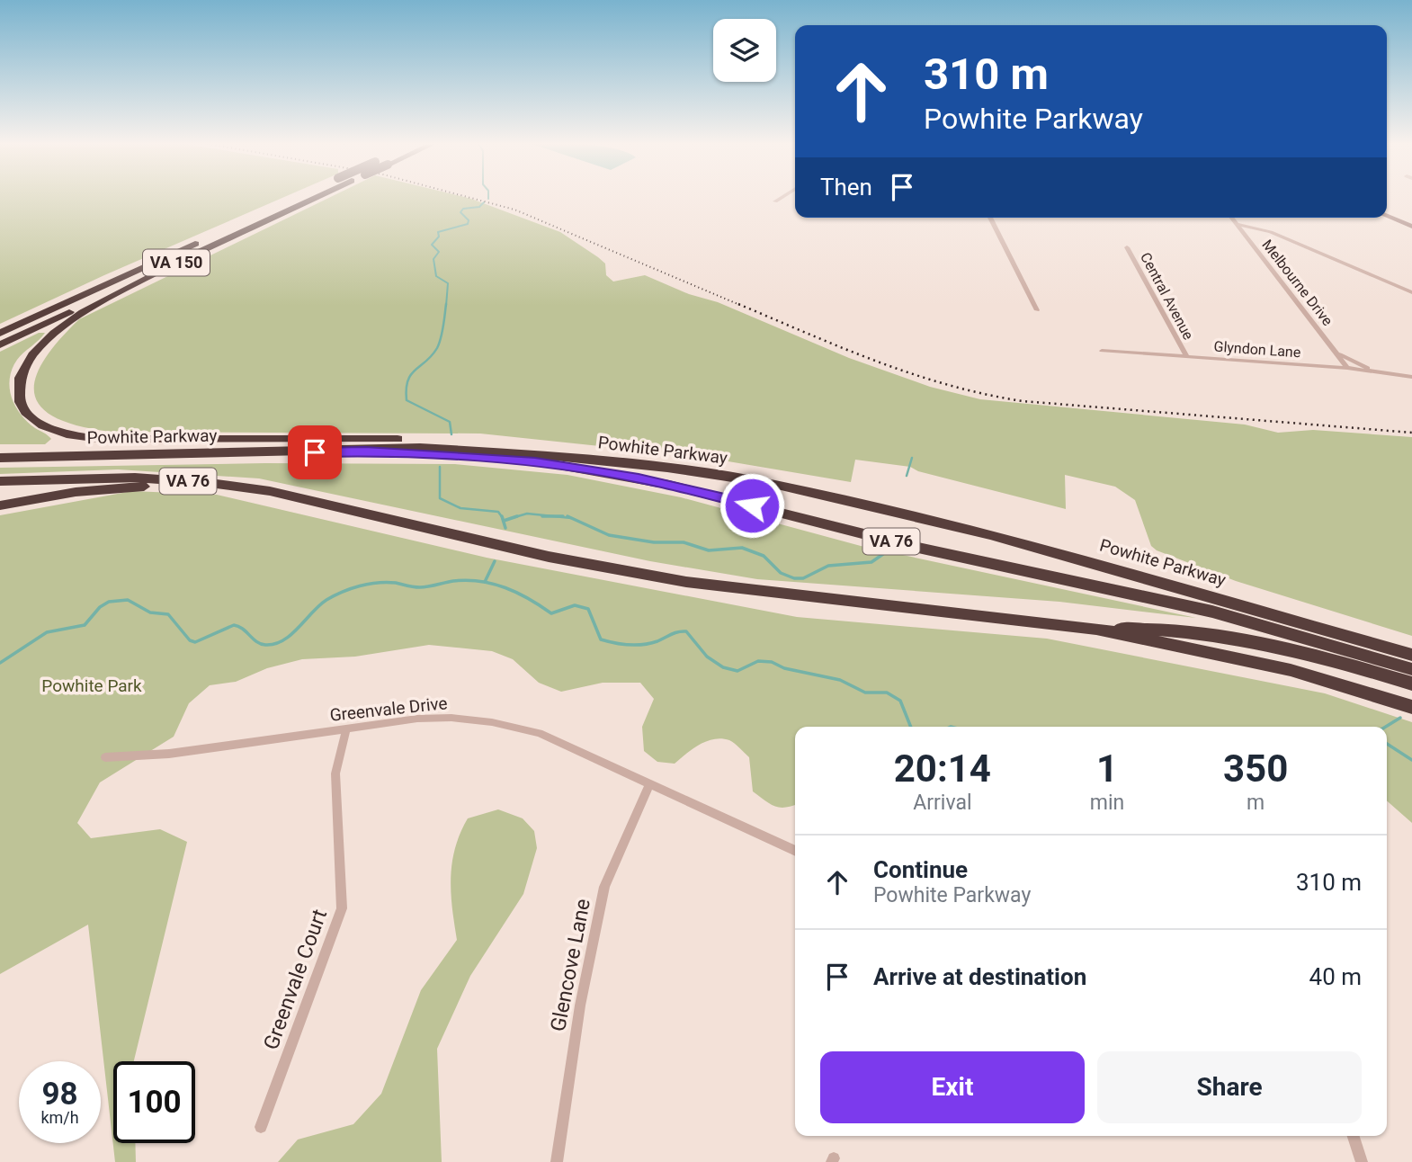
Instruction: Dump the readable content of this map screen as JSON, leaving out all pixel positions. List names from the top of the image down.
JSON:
{
  "streets": {
    "highway": ["VA 150", "Powhite Parkway", "VA 76"],
    "street": [
      "Melbourne Drive",
      "Central Avenue",
      "Glyndon Lane",
      "Greenvale Drive",
      "Glencove Lane",
      "Greenvale Court"
    ]
  },
  "crossings": [
    ["Melbourne Drive", "Glyndon Lane"],
    ["Central Avenue", "Glyndon Lane"],
    ["Powhite Parkway", "VA 76"],
    ["Greenvale Drive", "Glencove Lane"],
    ["Greenvale Drive", "Greenvale Court"]
  ],
  "parks": ["Powhite Park"],
  "page": {
    "turn": ["310 m", "Powhite Parkway"],
    "then": "Then",
    "eta": [
      "20:14",
      "Arrival",
      "1",
      "min",
      "350",
      "m"
    ],
    "list": [
      {
        "name": "Continue",
        "note": "Powhite Parkway",
        "value": "310 m"
      },
      {
        "name": "Arrive at destination",
        "value": "40 m"
      }
    ],
    "buttons": ["Exit", "Share"],
    "speed": "98 km/h",
    "limit": "100"
  }
}
